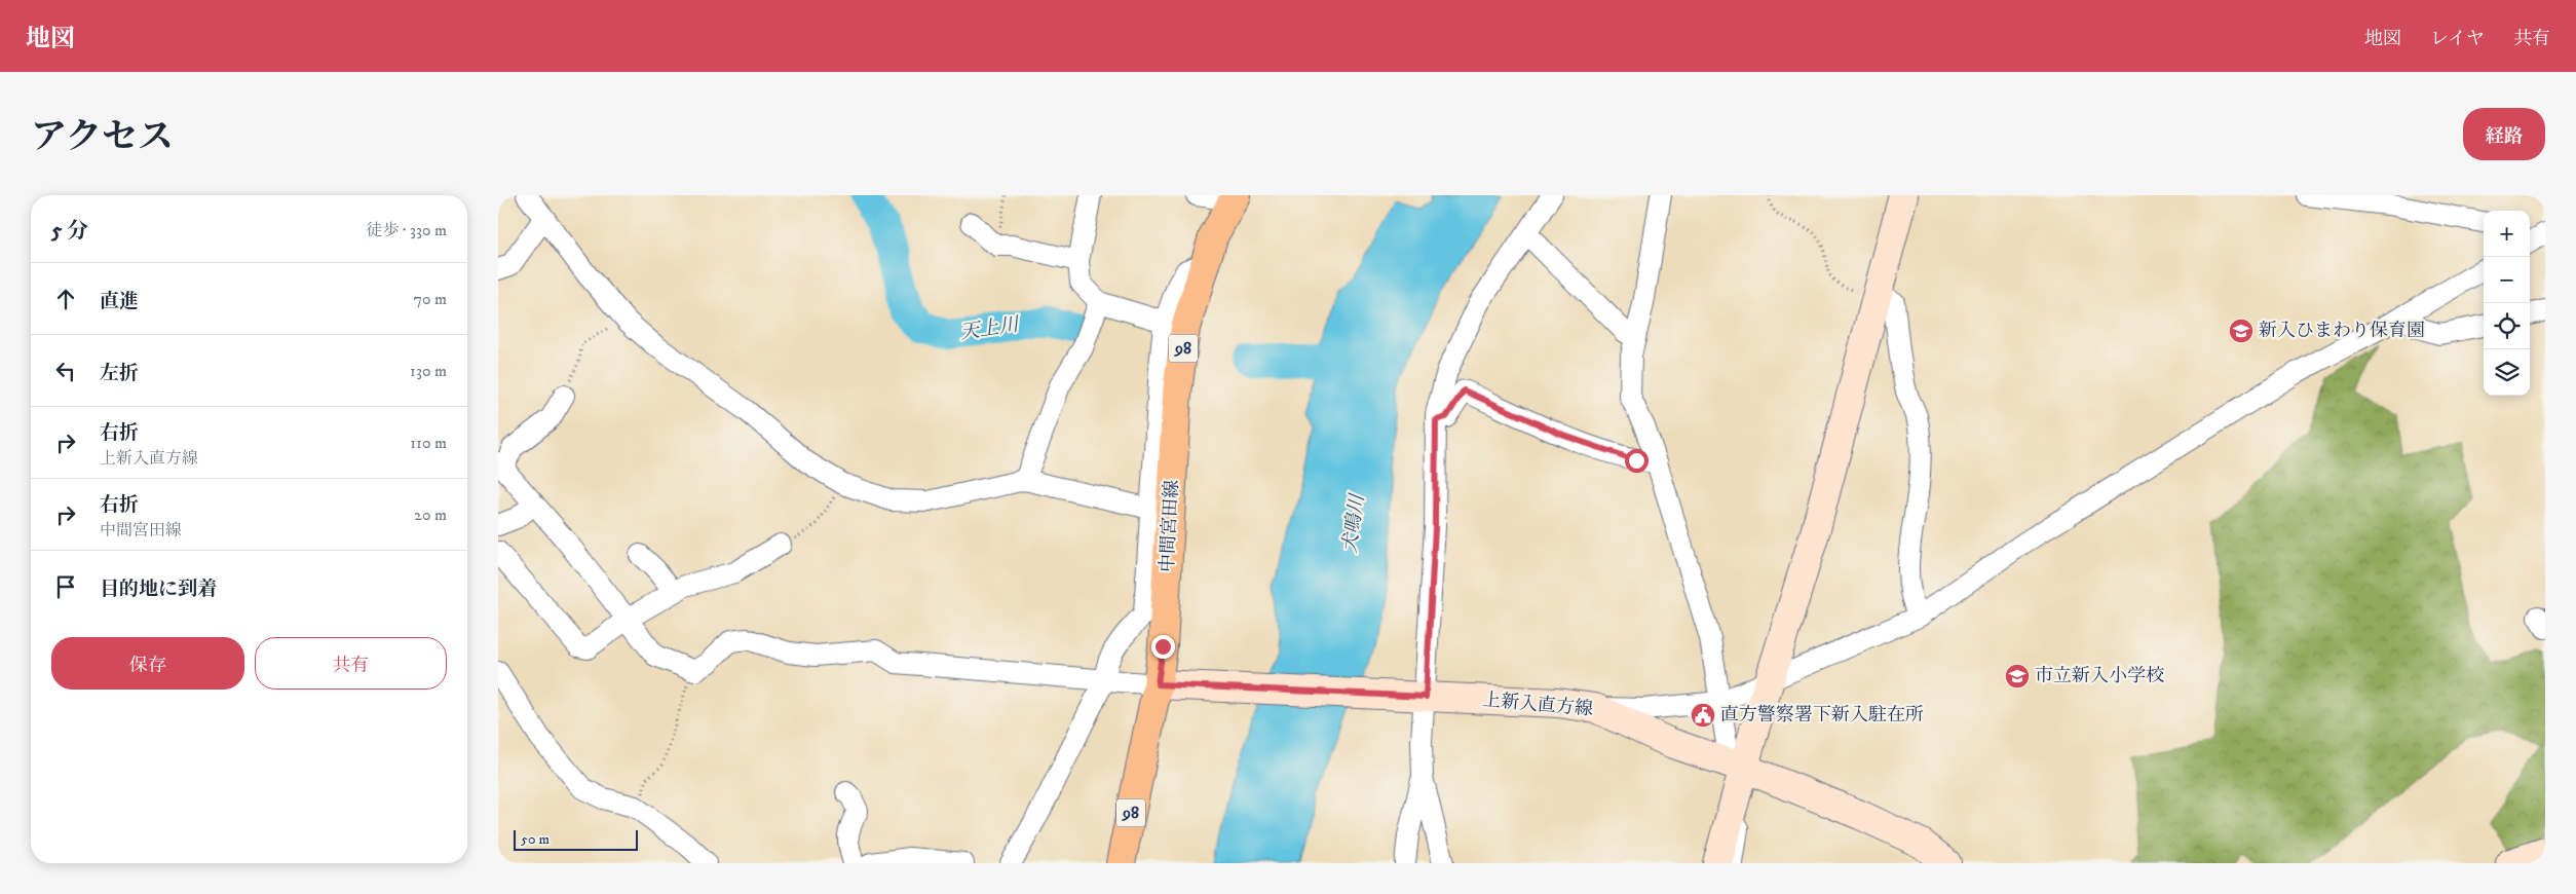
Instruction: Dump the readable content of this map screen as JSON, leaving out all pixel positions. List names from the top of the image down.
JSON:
{
  "streets": {
    "main road": ["98", "中間宮田線", "上新入直方線"]
  },
  "crossings": [
    ["中間宮田線", "上新入直方線"]
  ],
  "water": ["天上川", "犬鳴川"],
  "places": {
    "school or university": ["新入ひまわり保育園", "市立新入小学校"],
    "public building": ["直方警察署下新入駐在所"]
  },
  "scale_bar": "50 m",
  "page": {
    "header": "地図",
    "nav": ["地図", "レイヤ", "共有"],
    "title": "アクセス",
    "buttons": [
      "経路",
      ["保存", "共有"]
    ],
    "heading": ["5 分", "徒歩 · 330 m"],
    "map_buttons": ["+", "−"],
    "list": [
      ["直進", "70 m"],
      ["左折", "130 m"],
      ["右折", "上新入直方線", "110 m"],
      ["右折", "中間宮田線", "20 m"],
      "目的地に到着"
    ],
    "scale": "50 m"
  }
}
